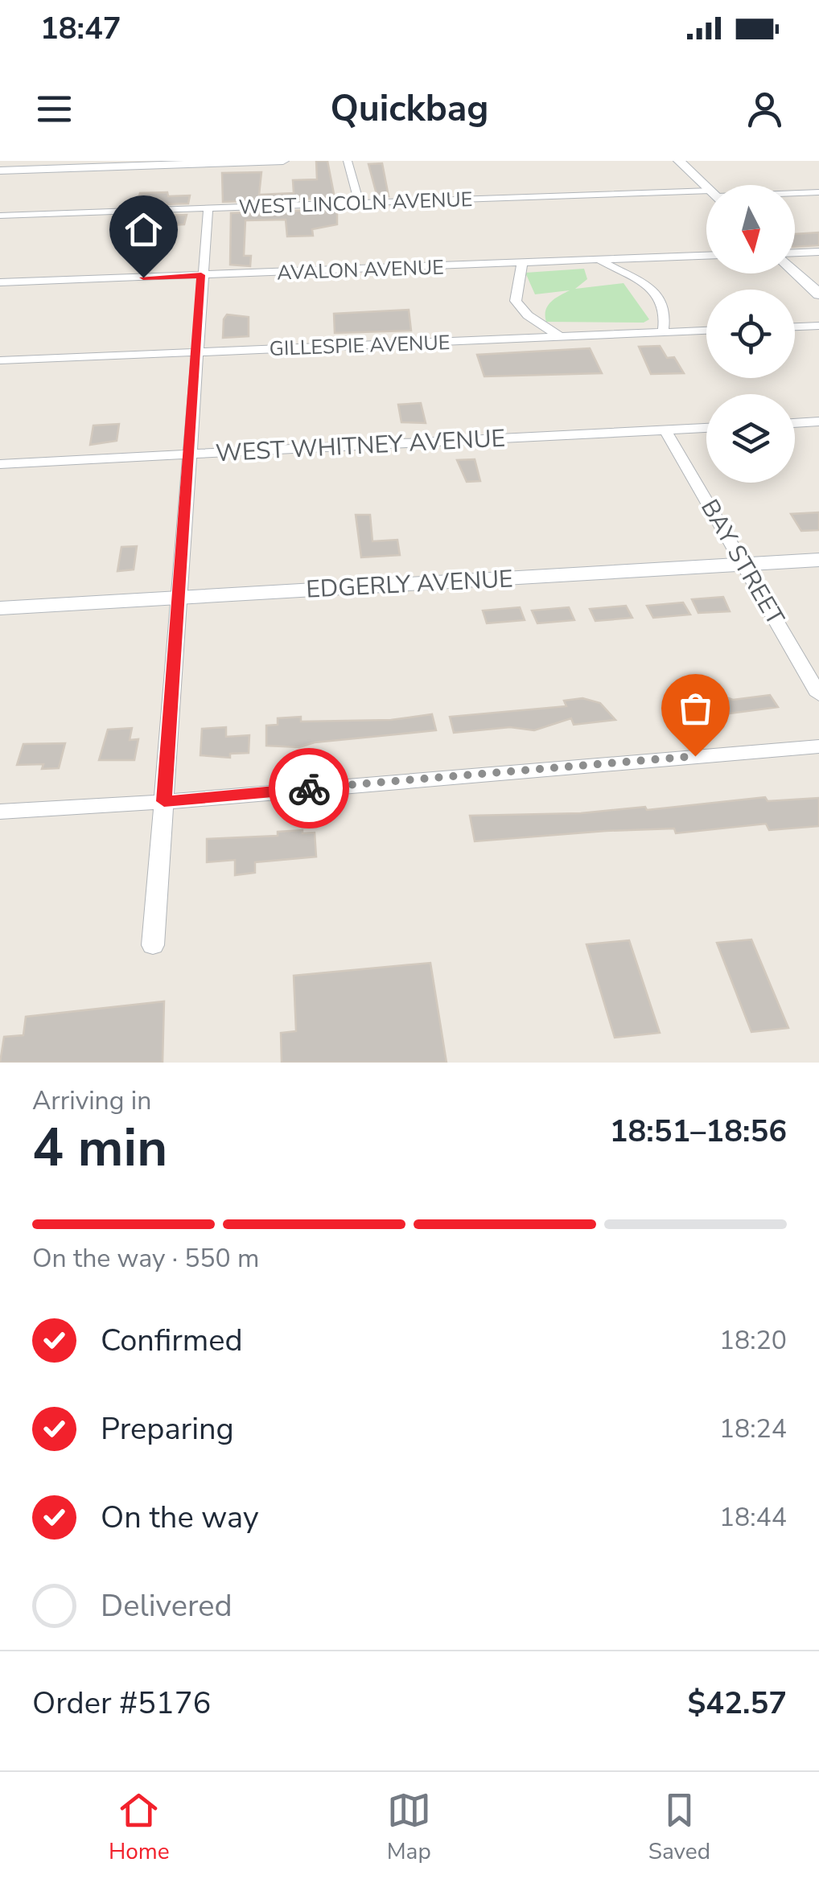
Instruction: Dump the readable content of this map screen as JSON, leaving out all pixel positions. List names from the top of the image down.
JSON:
{
  "streets": {
    "street": [
      "WEST LINCOLN AVENUE",
      "AVALON AVENUE",
      "GILLESPIE AVENUE",
      "WEST WHITNEY AVENUE",
      "BAY STREET",
      "EDGERLY AVENUE"
    ]
  },
  "crossings": [
    ["WEST WHITNEY AVENUE", "BAY STREET"],
    ["BAY STREET", "EDGERLY AVENUE"]
  ],
  "north": "bottom",
  "page": {
    "status": "18:47",
    "header": "Quickbag",
    "heading": ["4 min", "Arriving in", "18:51–18:56"],
    "panel": ["Order #5176", "$42.57"],
    "bar": "On the way · 550 m",
    "list": [
      ["Confirmed", "18:20"],
      ["Preparing", "18:24"],
      ["On the way", "18:44"],
      "Delivered"
    ],
    "tabs": ["Home", "Map", "Saved"]
  }
}
